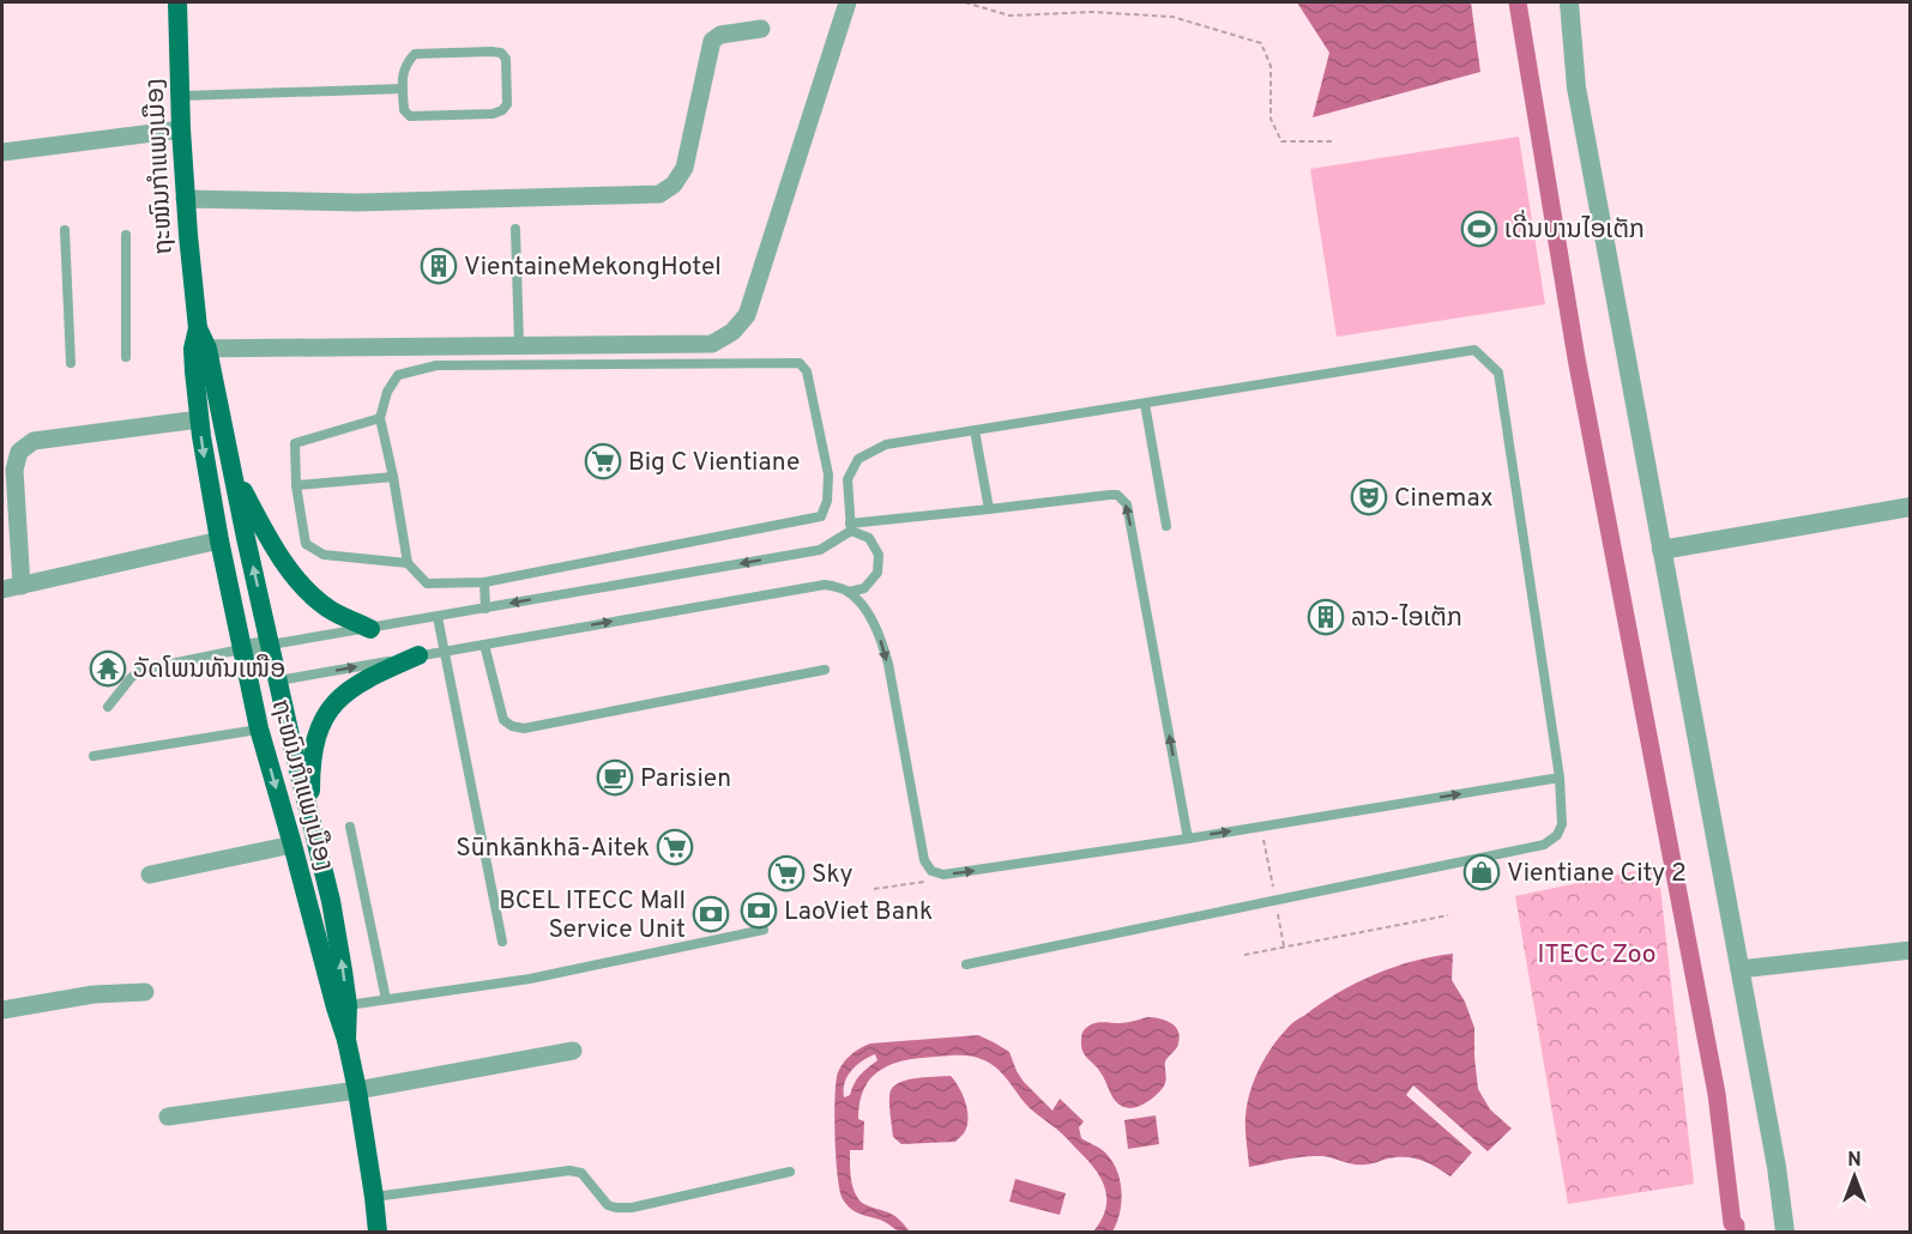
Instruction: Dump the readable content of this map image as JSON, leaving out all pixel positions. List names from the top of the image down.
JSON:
{
  "streets": {
    "main road": ["ຖະໜົນກຳແພງເມືອງ"]
  },
  "parks": ["ITECC Zoo"],
  "places": {
    "sports": ["ເດີ່ນບານໄອເຕັກ"],
    "building": ["VientaineMekongHotel", "ລາວ-ໄອເຕັກ"],
    "supermarket": ["Big C Vientiane", "Sūnkānkhā-Aitek", "Sky"],
    "theatre": ["Cinemax"],
    "temple": ["ວັດໂພນທັນເໜືອ"],
    "cafe": ["Parisien"],
    "shop": ["Vientiane City 2"],
    "bank": ["LaoViet Bank", "BCEL ITECC Mall Service Unit"]
  },
  "north": "top"
}
